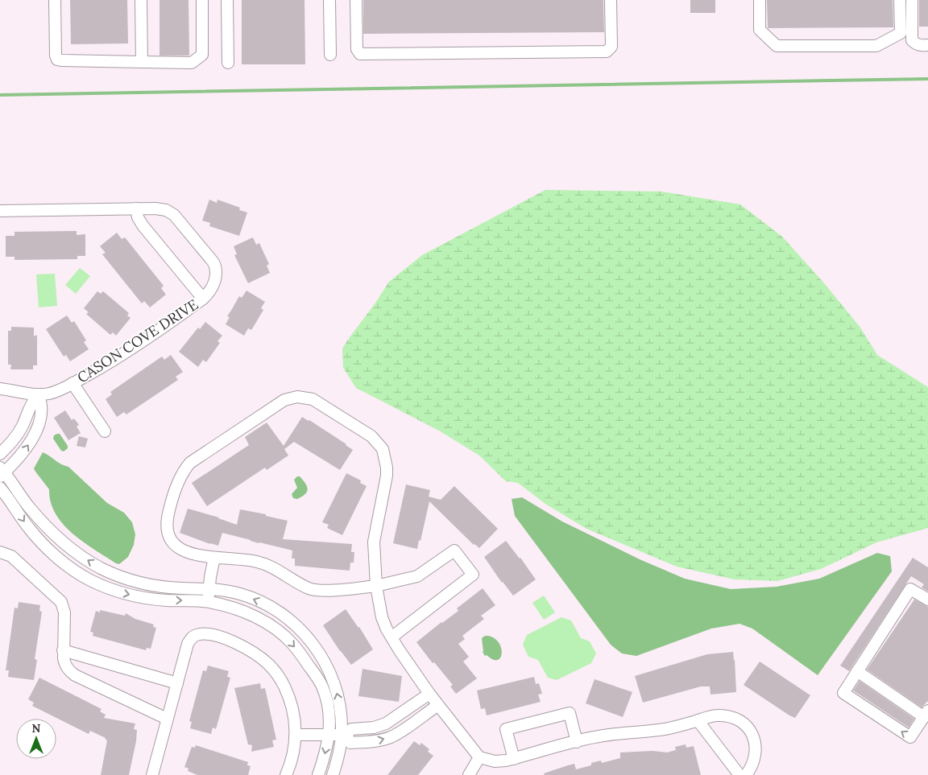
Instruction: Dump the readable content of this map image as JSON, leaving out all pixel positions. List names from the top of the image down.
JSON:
{
  "streets": {
    "street": ["CASON COVE DRIVE"]
  },
  "north": "top"
}
